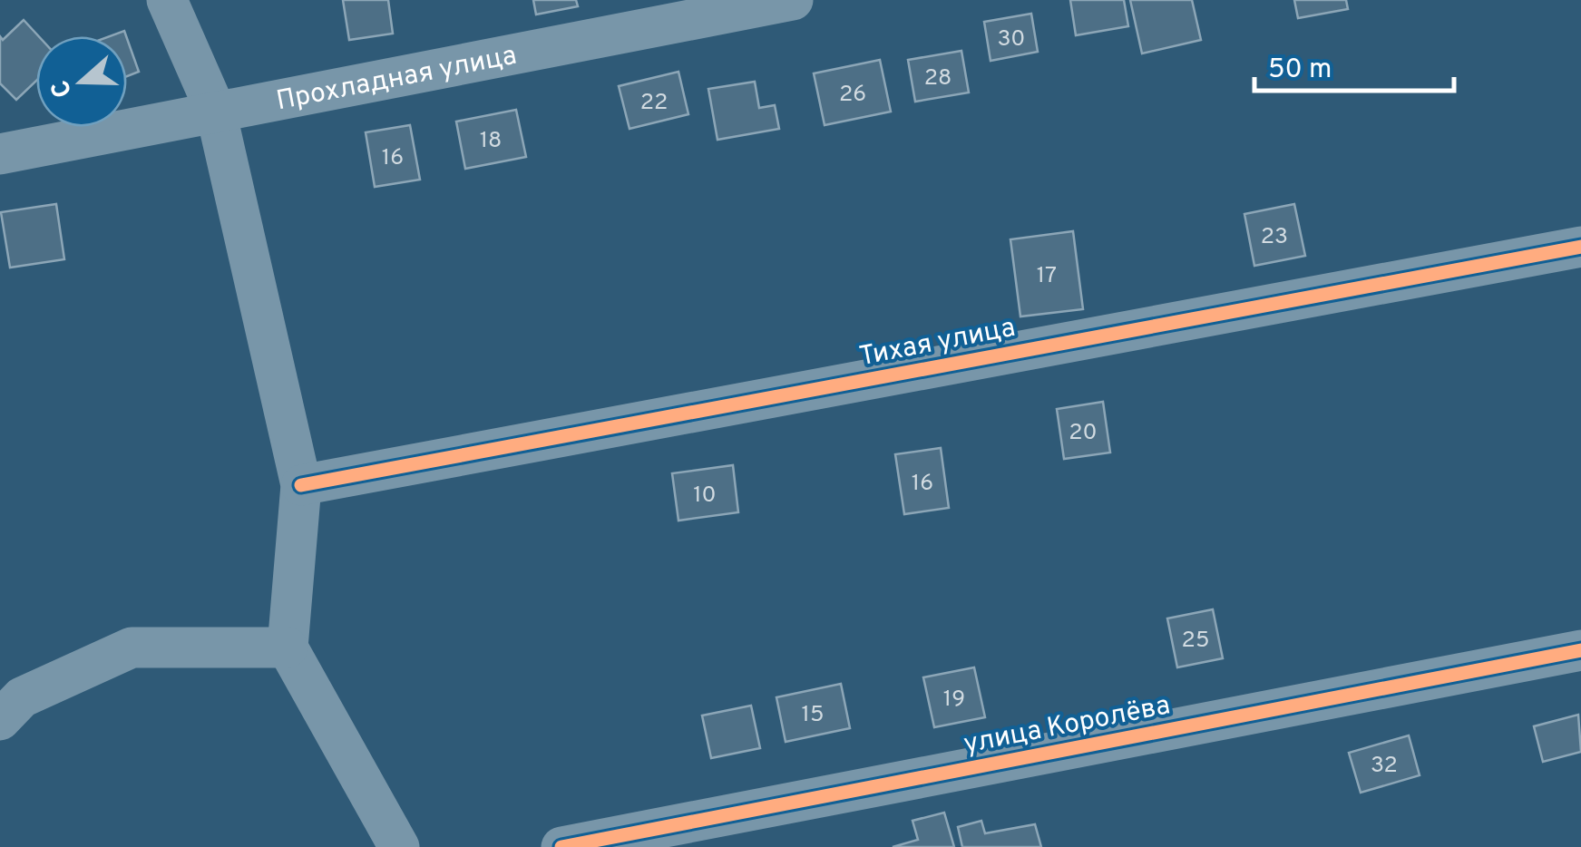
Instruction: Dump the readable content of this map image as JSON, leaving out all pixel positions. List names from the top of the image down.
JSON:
{
  "streets": {
    "street": ["Прохладная улица", "Тихая улица", "улица Королёва"]
  },
  "house_numbers": [
    "30",
    "28",
    "26",
    "22",
    "18",
    "16",
    "23",
    "17",
    "20",
    "16",
    "10",
    "25",
    "19",
    "15",
    "32"
  ],
  "scale_bar": "50 m",
  "north": "left"
}
